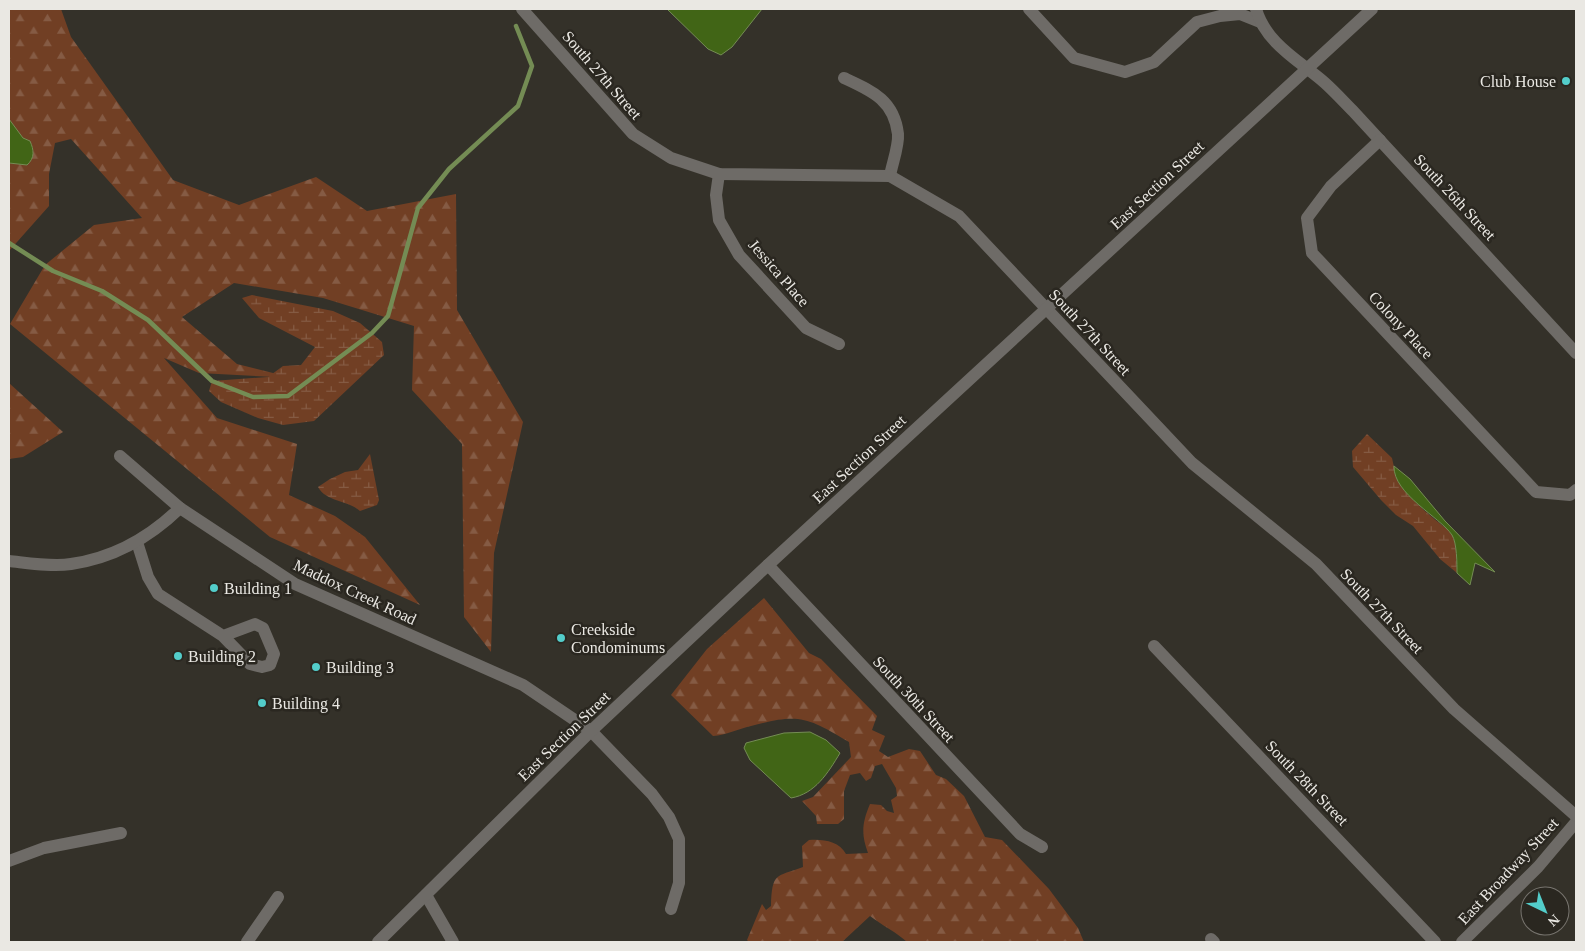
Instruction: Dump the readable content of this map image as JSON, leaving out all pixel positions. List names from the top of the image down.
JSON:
{
  "streets": {
    "street": [
      "South 27th Street",
      "East Section Street",
      "South 26th Street",
      "Jessica Place",
      "Colony Place",
      "Maddox Creek Road",
      "South 30th Street",
      "South 28th Street",
      "East Broadway Street"
    ]
  },
  "crossings": [
    ["South 27th Street", "East Section Street"],
    ["South 27th Street", "Jessica Place"],
    ["East Section Street", "South 26th Street"],
    ["East Section Street", "Maddox Creek Road"],
    ["East Section Street", "South 30th Street"],
    ["South 26th Street", "Colony Place"]
  ],
  "places": [
    "Club House",
    "Building 1",
    "Creekside Condominums",
    "Building 2",
    "Building 3",
    "Building 4"
  ],
  "north": "bottom right"
}
